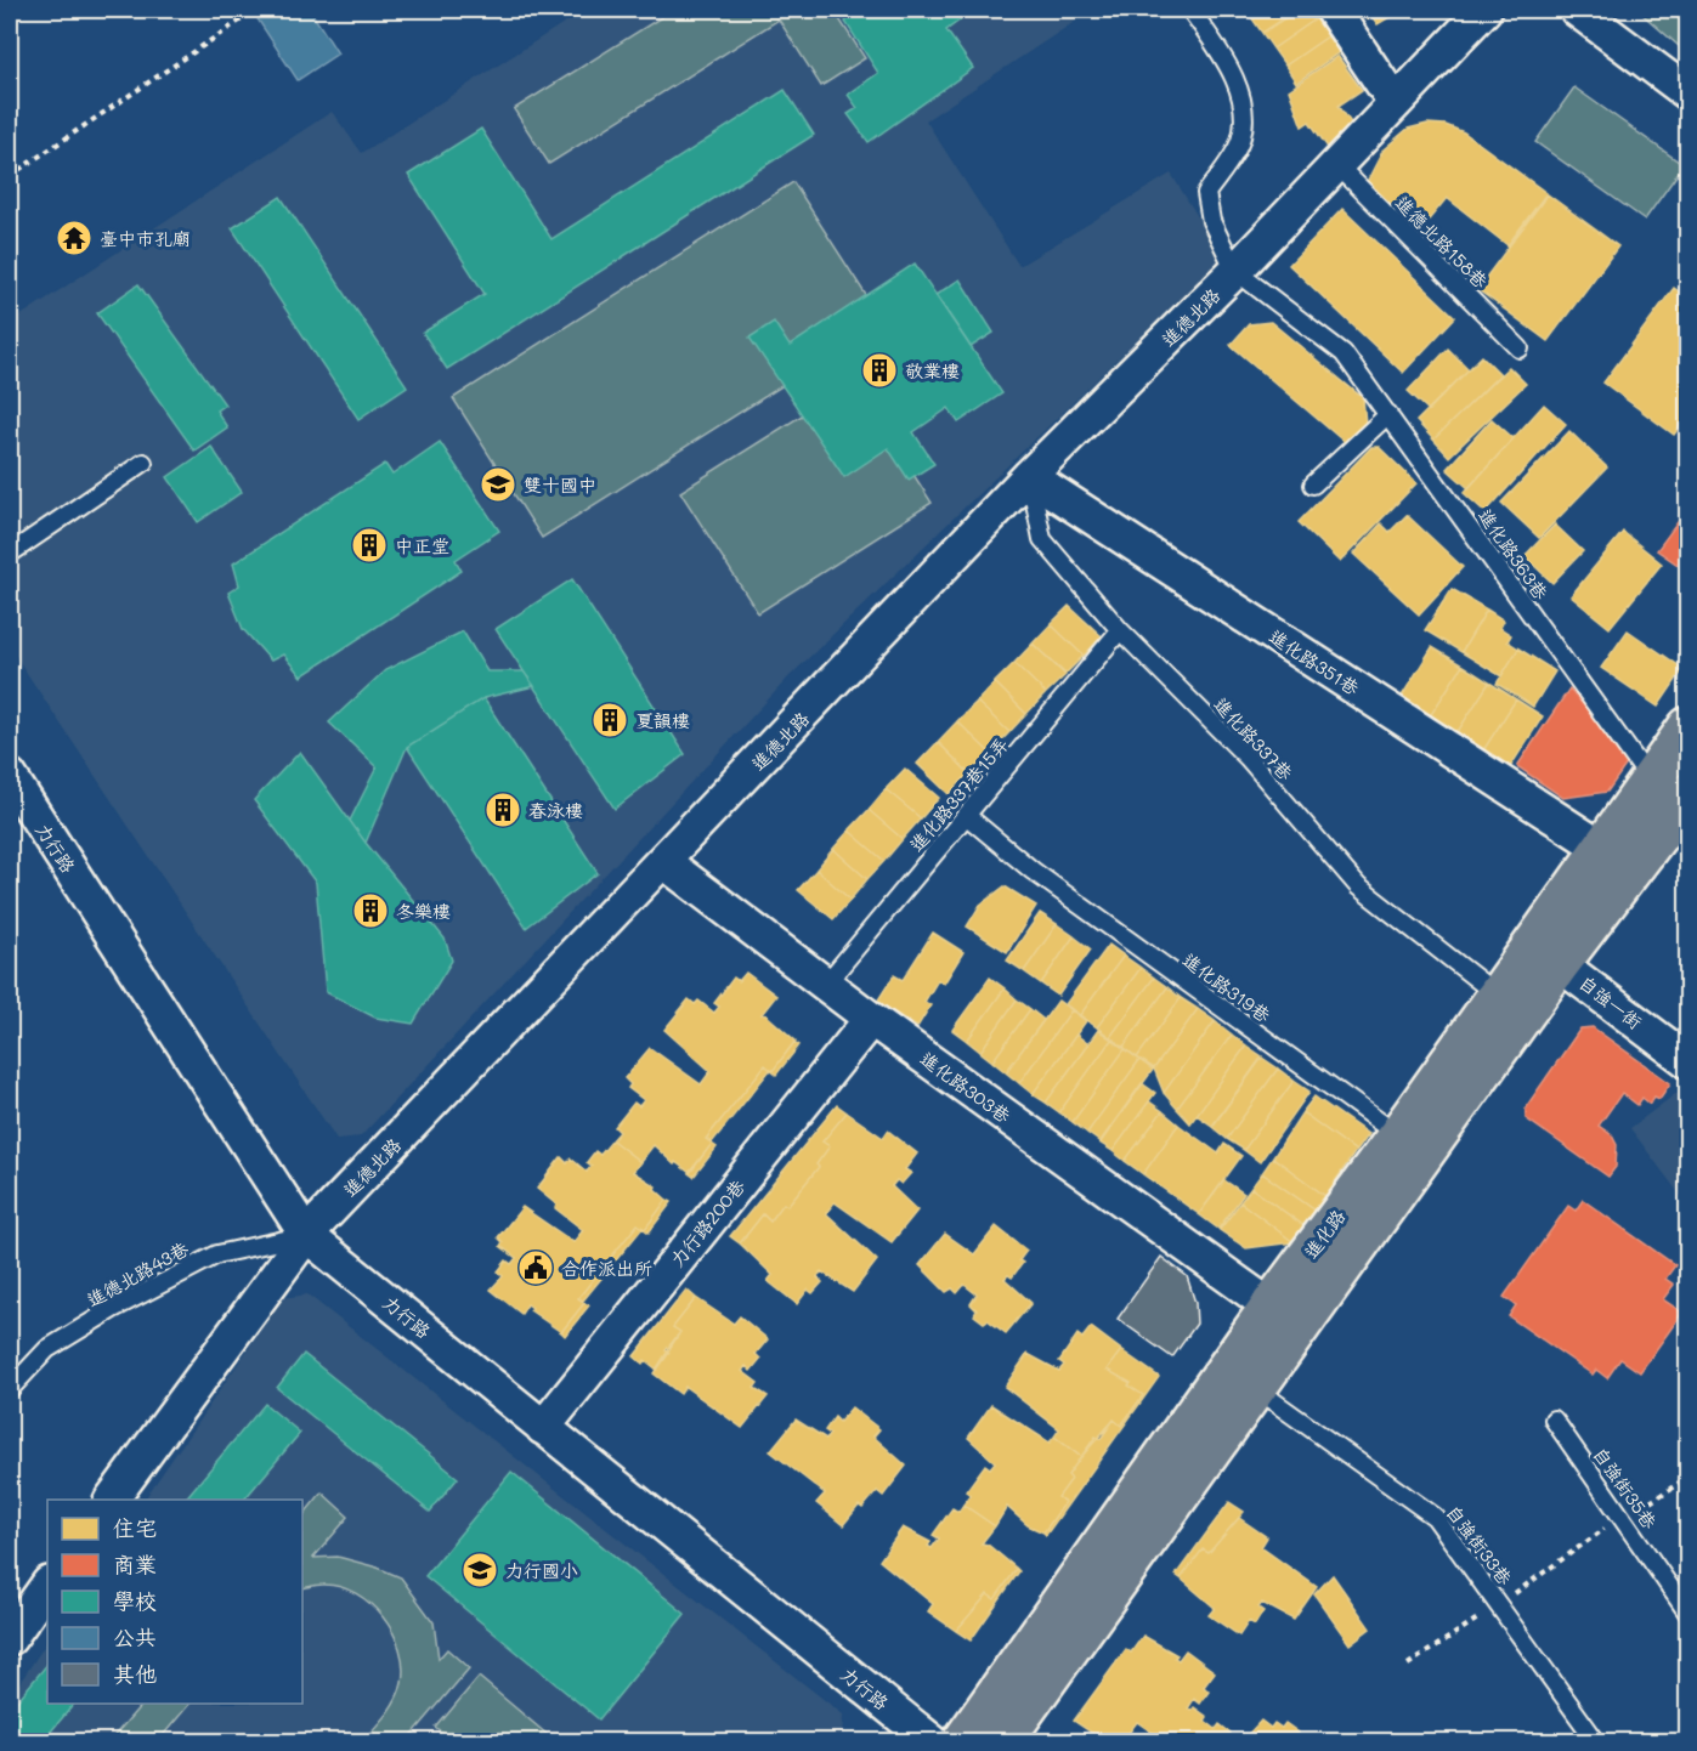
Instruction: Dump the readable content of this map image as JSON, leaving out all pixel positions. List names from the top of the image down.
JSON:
{
  "streets": {
    "main road": ["進化路"],
    "street": [
      "進德北路",
      "進化路351巷",
      "力行路",
      "自強一街",
      "進化路303巷",
      "力行路200巷"
    ],
    "lane": [
      "進德北路158巷",
      "進化路363巷",
      "進化路337巷",
      "進化路337巷15弄",
      "進化路319巷",
      "進德北路43巷",
      "自強街35巷",
      "自強街33巷"
    ]
  },
  "crossings": [
    ["進德北路158巷", "進德北路"],
    ["進德北路", "進化路363巷"],
    ["進德北路", "進化路351巷"],
    ["進德北路", "進化路337巷"],
    ["進德北路", "力行路"],
    ["進德北路", "進化路303巷"],
    ["進德北路", "進德北路43巷"],
    ["進化路363巷", "進化路"],
    ["進化路351巷", "進化路337巷"],
    ["進化路351巷", "進化路"],
    ["進化路337巷", "進化路337巷15弄"],
    ["進化路337巷", "進化路"],
    ["進化路337巷15弄", "進化路319巷"],
    ["進化路337巷15弄", "進化路303巷"],
    ["力行路", "力行路200巷"],
    ["力行路", "進德北路43巷"],
    ["進化路319巷", "進化路"],
    ["自強一街", "進化路"],
    ["進化路303巷", "力行路200巷"],
    ["進化路303巷", "進化路"],
    ["進化路", "自強街33巷"]
  ],
  "places": {
    "temple": ["臺中市孔廟"],
    "building": [
      "敬業樓",
      "中正堂",
      "夏韻樓",
      "春泳樓",
      "冬樂樓"
    ],
    "school or university": ["雙十國中", "力行國小"],
    "public building": ["合作派出所"]
  },
  "legend": [
    "住宅",
    "商業",
    "學校",
    "公共",
    "其他"
  ]
}
